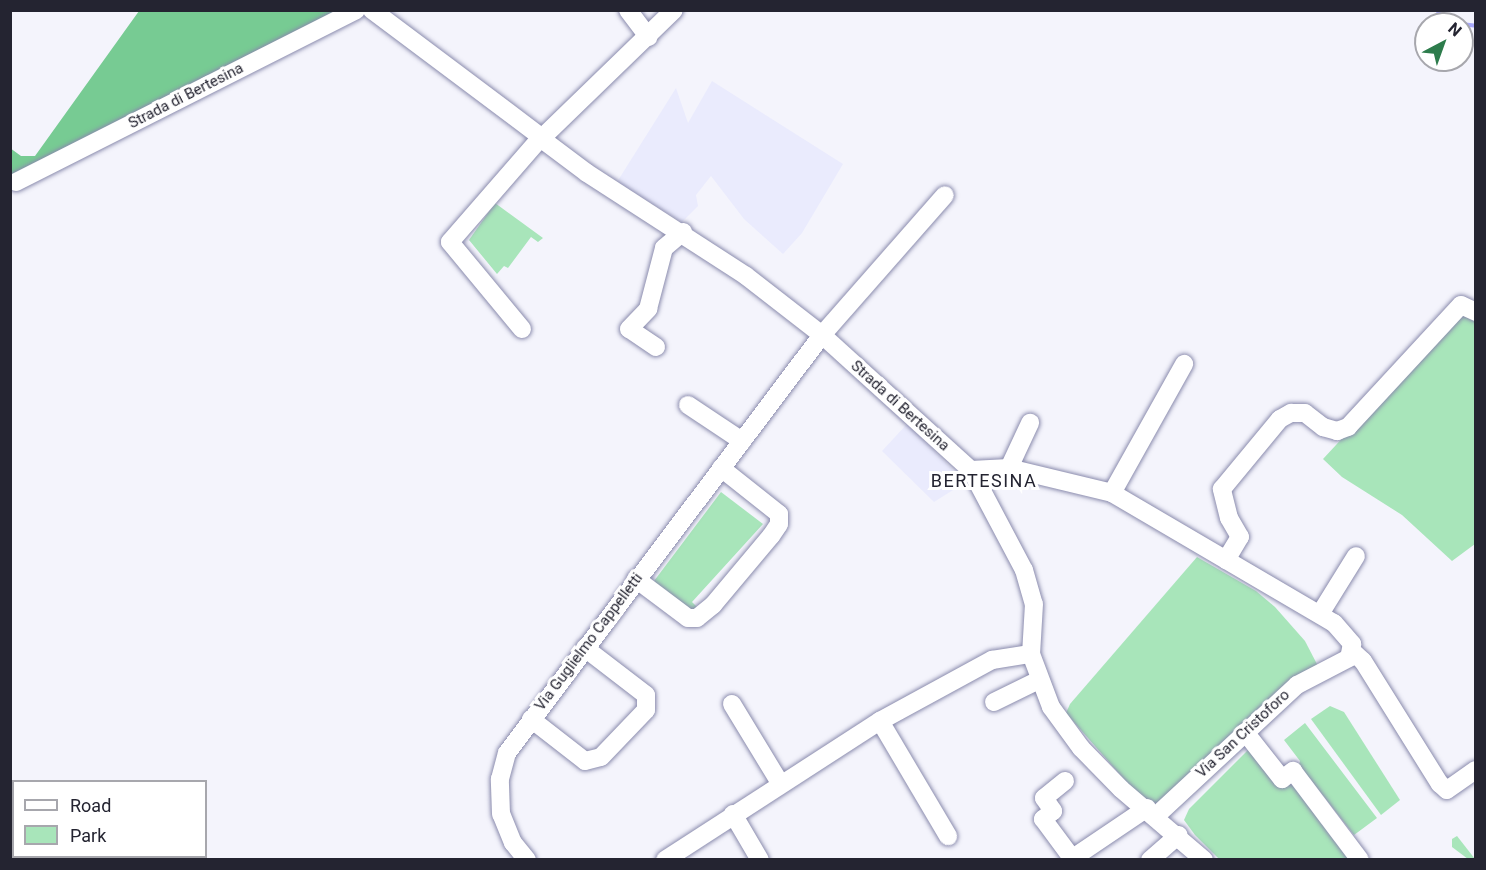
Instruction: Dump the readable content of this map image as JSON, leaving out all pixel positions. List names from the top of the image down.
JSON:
{
  "streets": {
    "street": ["Strada di Bertesina", "Via Guglielmo Cappelletti", "Via San Cristoforo"]
  },
  "crossings": [
    ["Strada di Bertesina", "Via Guglielmo Cappelletti"],
    ["Strada di Bertesina", "Via San Cristoforo"]
  ],
  "districts": ["BERTESINA"],
  "legend": ["Road", "Park"],
  "north": "top right"
}
